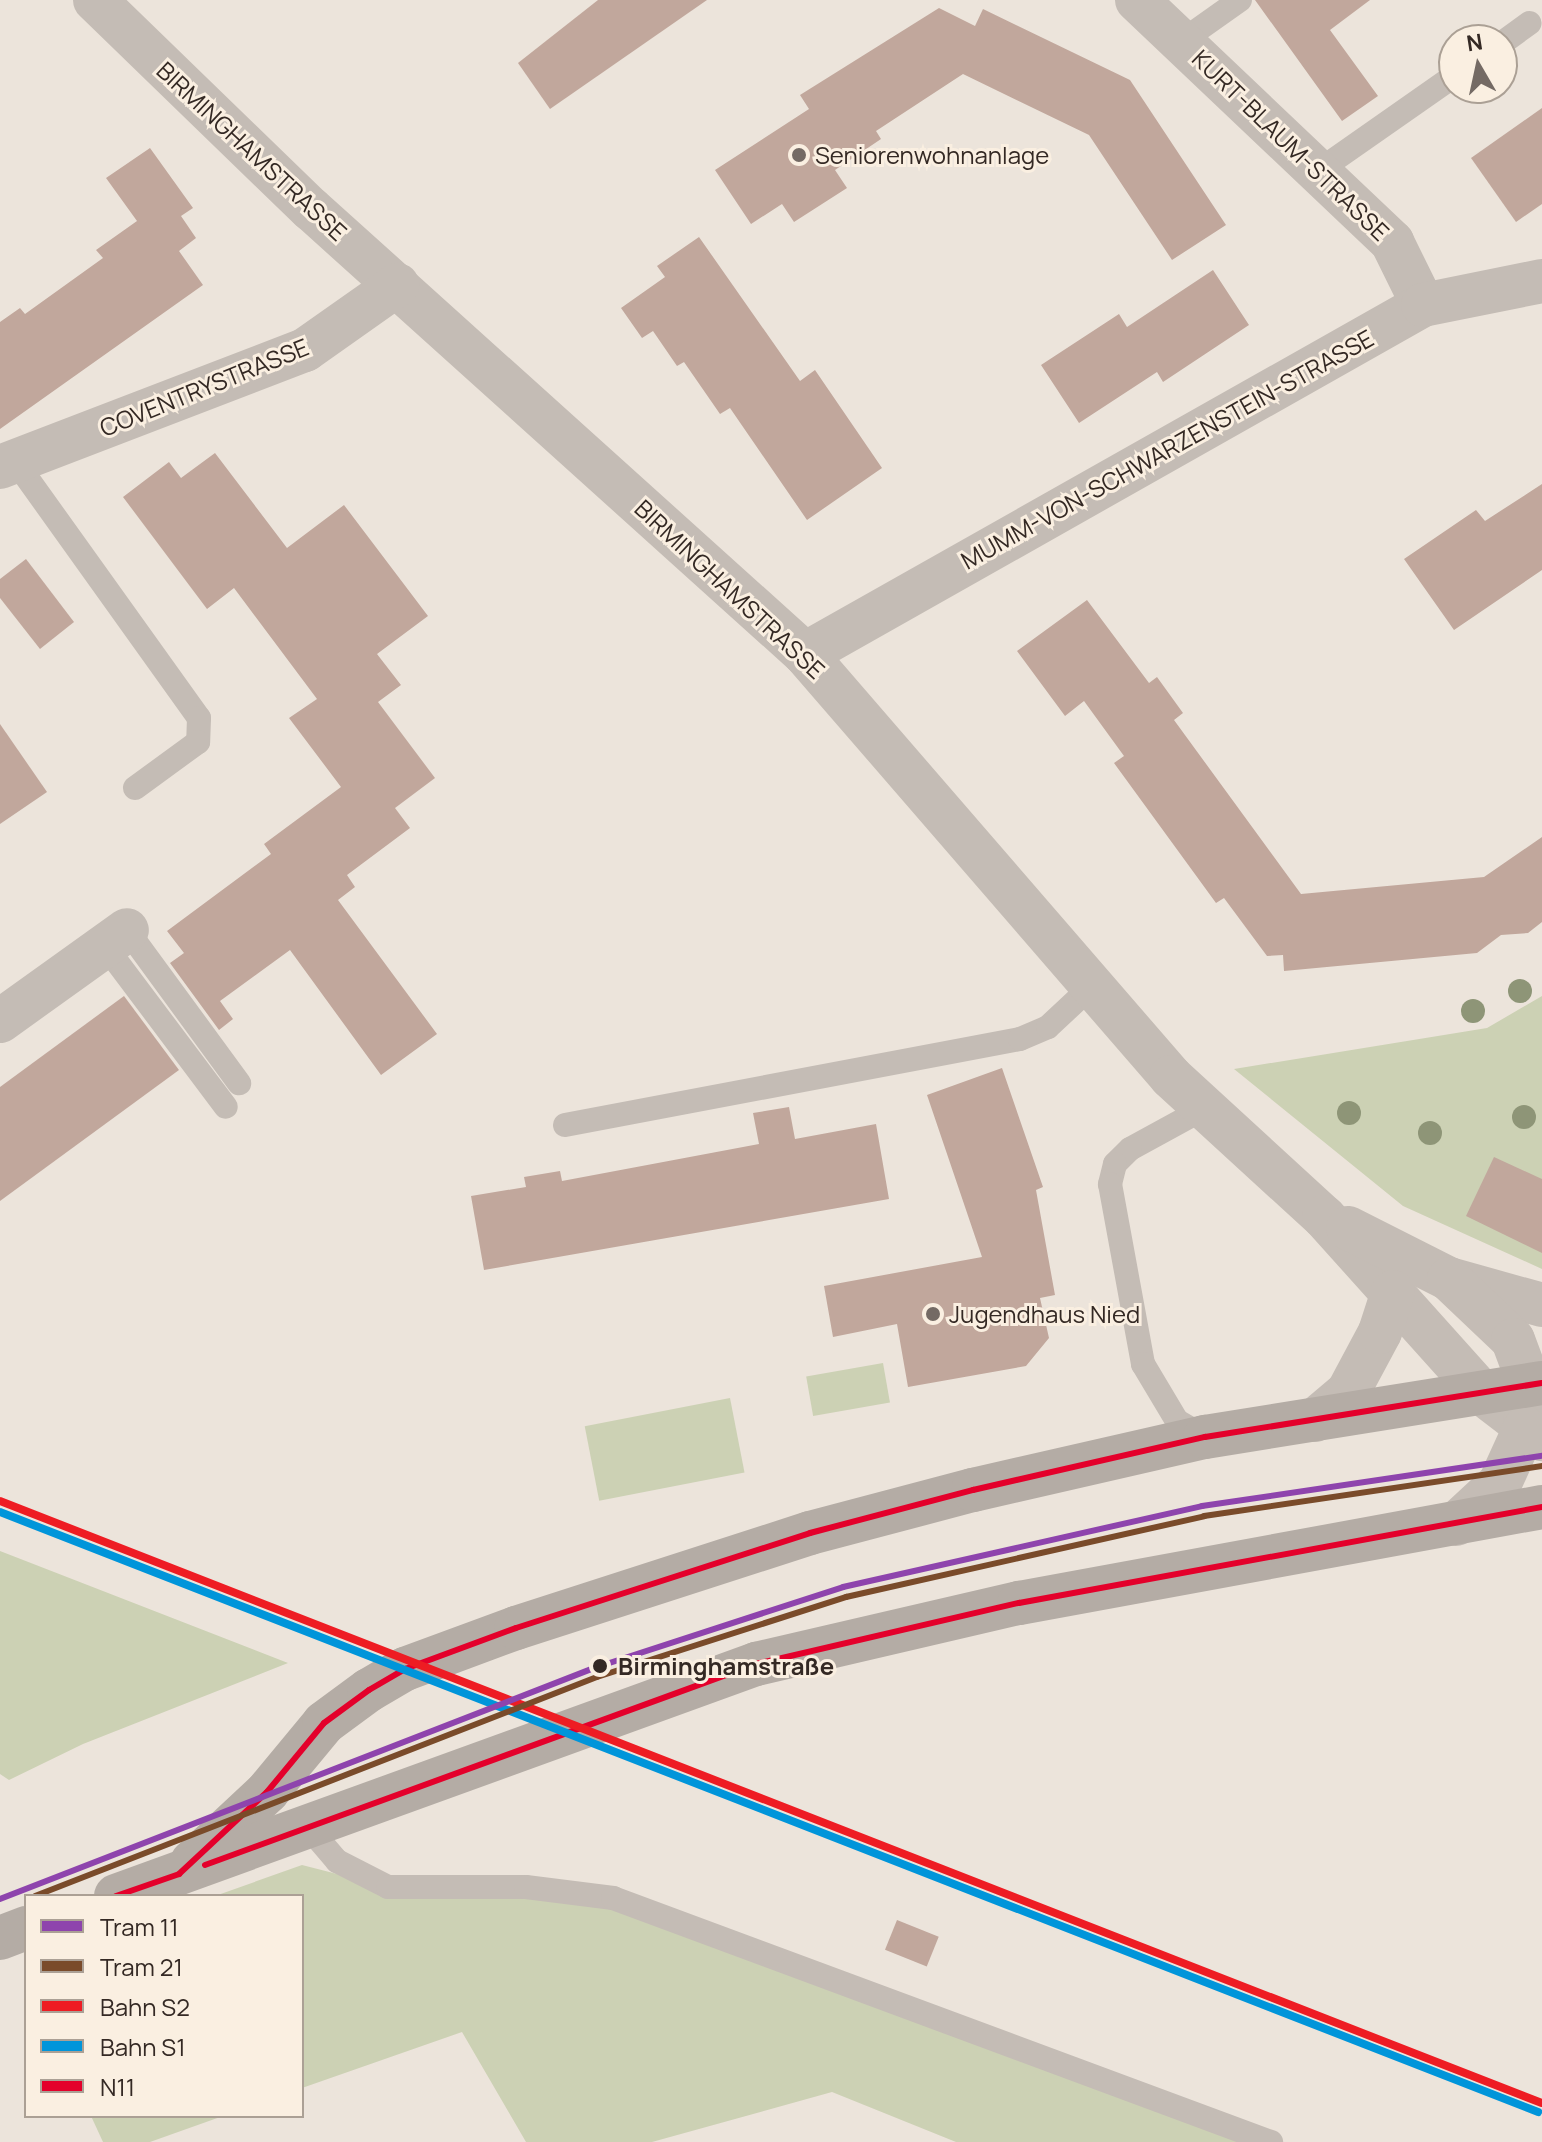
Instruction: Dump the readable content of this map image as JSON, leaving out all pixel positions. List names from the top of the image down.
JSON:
{
  "streets": {
    "street": [
      "KURT-BLAUM-STRASSE",
      "BIRMINGHAMSTRASSE",
      "COVENTRYSTRASSE",
      "MUMM-VON-SCHWARZENSTEIN-STRASSE"
    ]
  },
  "crossings": [
    ["KURT-BLAUM-STRASSE", "MUMM-VON-SCHWARZENSTEIN-STRASSE"],
    ["BIRMINGHAMSTRASSE", "COVENTRYSTRASSE"],
    ["BIRMINGHAMSTRASSE", "MUMM-VON-SCHWARZENSTEIN-STRASSE"]
  ],
  "places": ["Seniorenwohnanlage", "Jugendhaus Nied", "Birminghamstraße"],
  "lines": [
    "transit line N11",
    "tram line 11",
    "tram line 21",
    "rail line S2",
    "rail line S1"
  ],
  "legend": [
    "Tram 11",
    "Tram 21",
    "Bahn S2",
    "Bahn S1",
    "N11"
  ],
  "north": "top"
}
